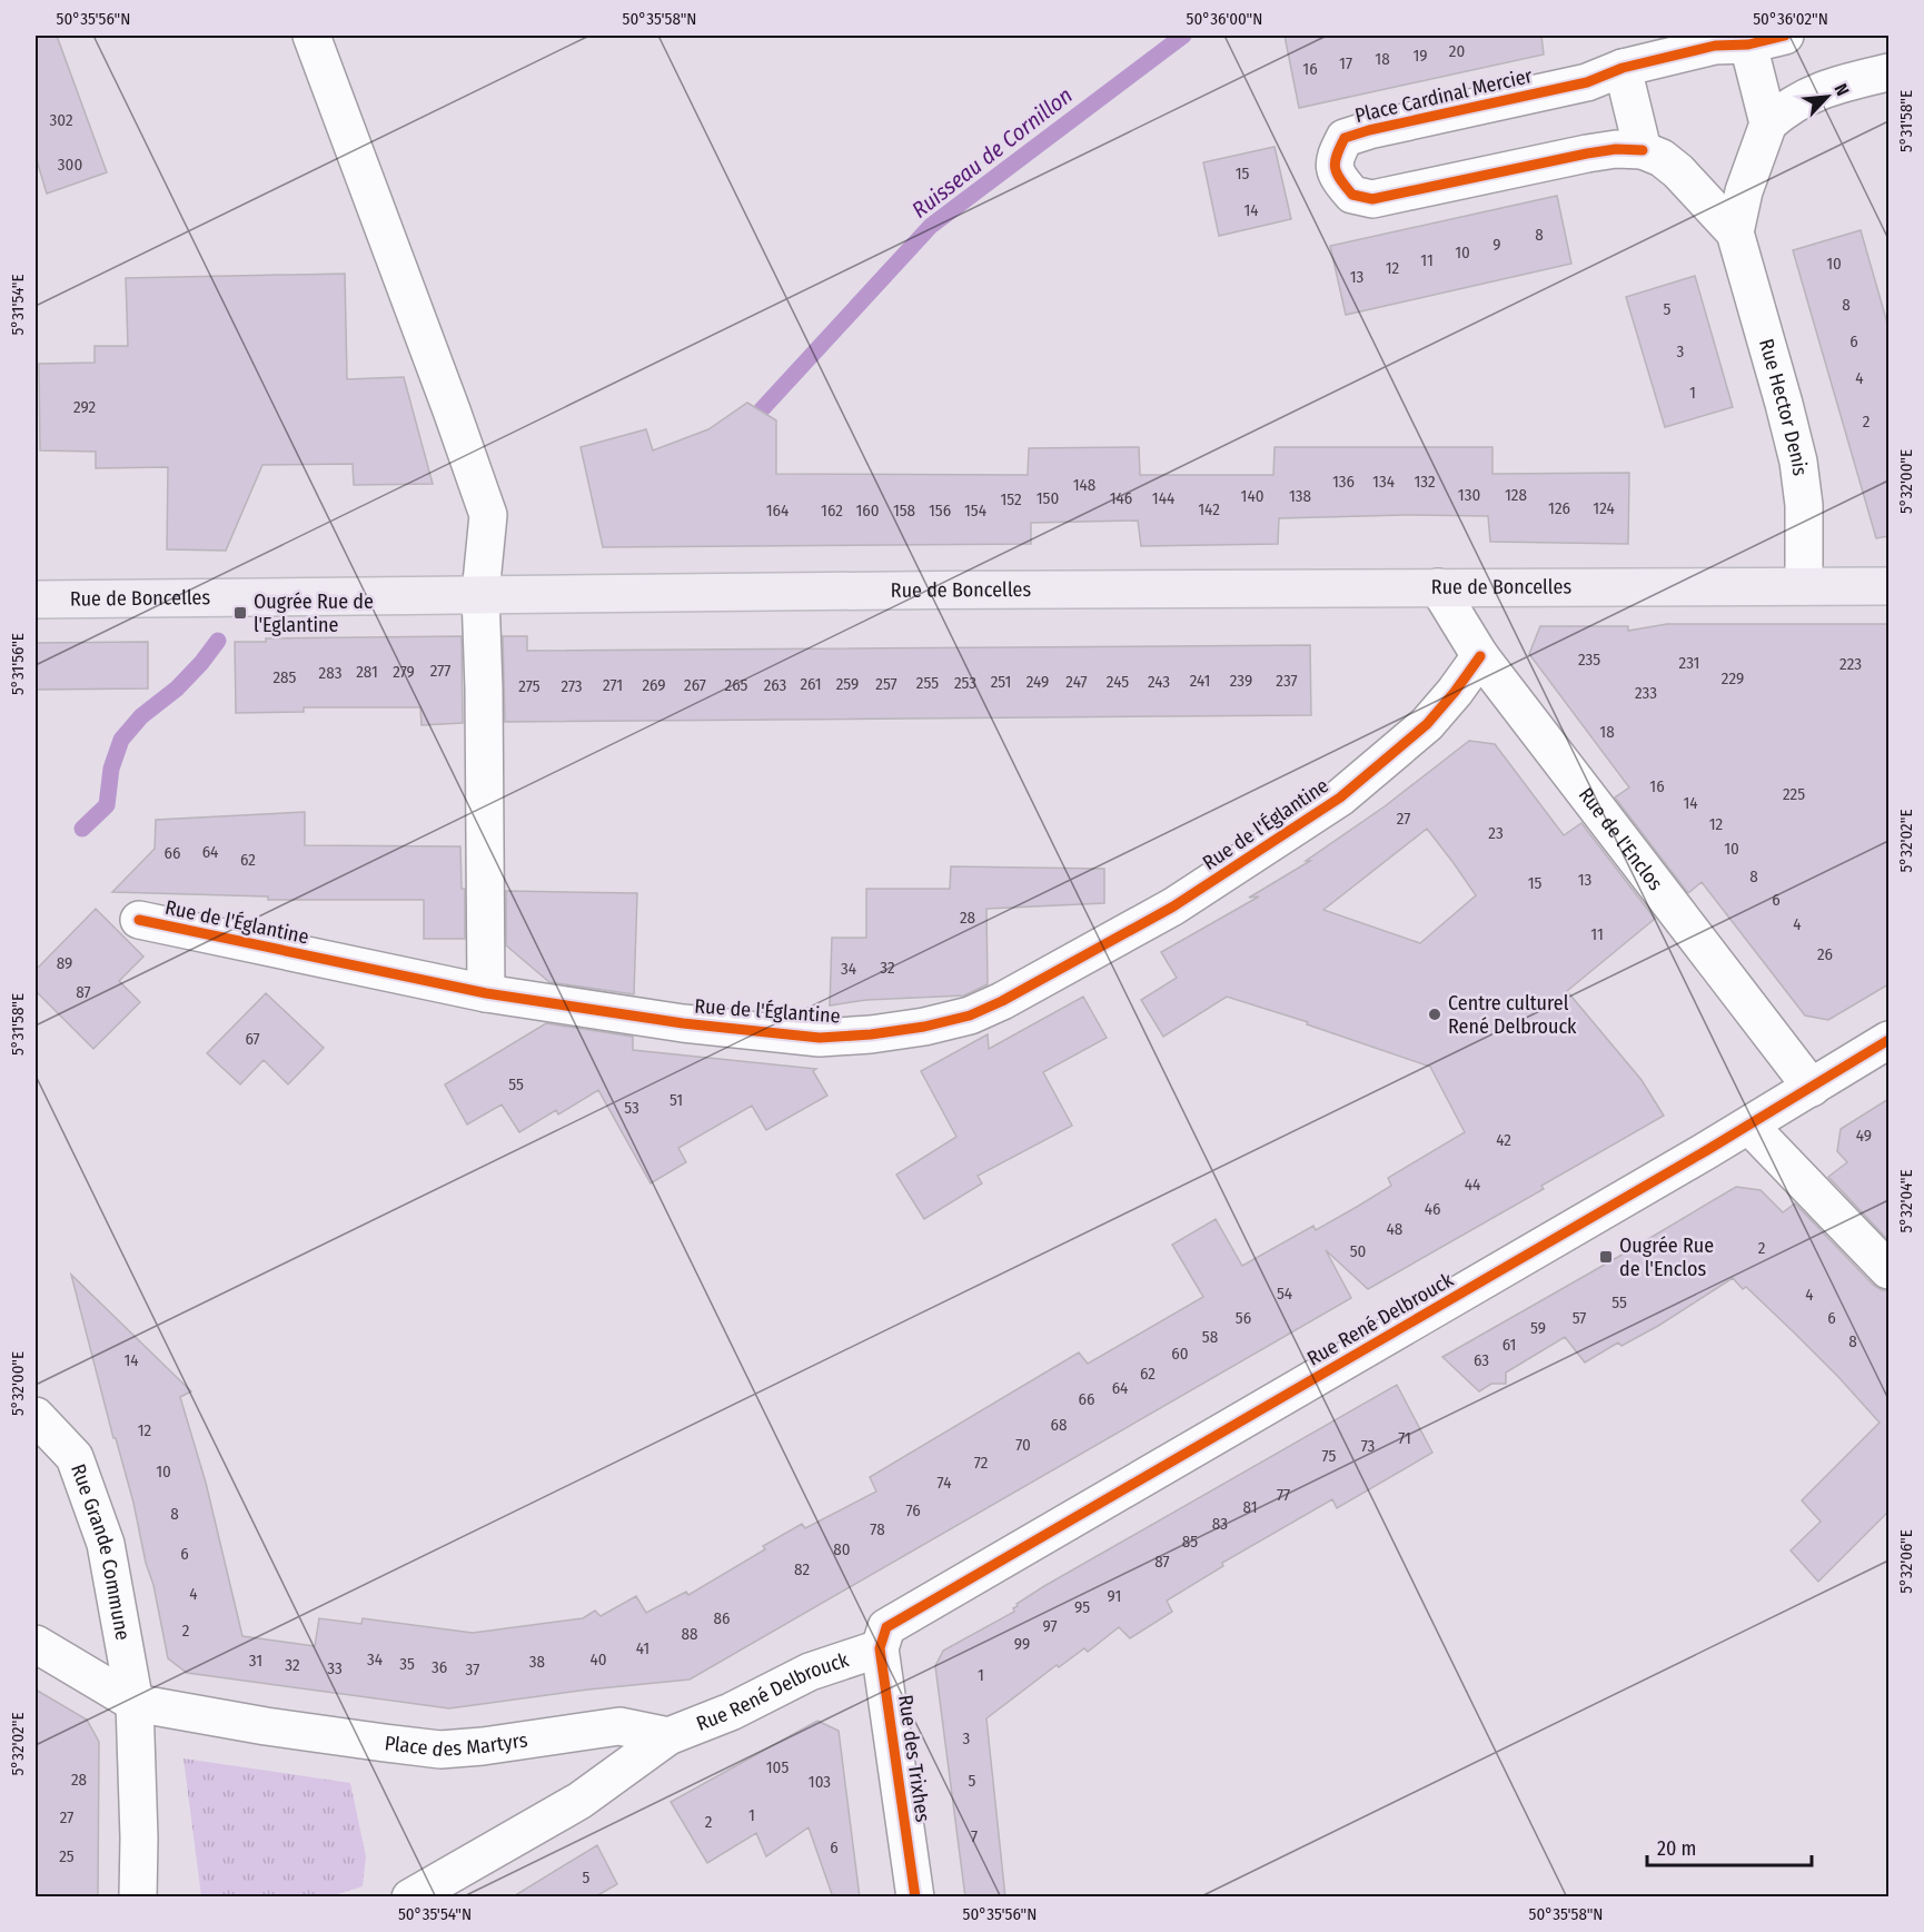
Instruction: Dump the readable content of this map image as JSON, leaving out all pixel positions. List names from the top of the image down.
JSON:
{
  "streets": {
    "main road": ["Rue de Boncelles"],
    "street": [
      "Place Cardinal Mercier",
      "Rue Hector Denis",
      "Rue de l'Églantine",
      "Rue de l'Enclos",
      "Rue René Delbrouck",
      "Rue Grande Commune",
      "Place des Martyrs",
      "Rue des Trixhes"
    ]
  },
  "crossings": [
    ["Place Cardinal Mercier", "Rue Hector Denis"],
    ["Rue Hector Denis", "Rue de Boncelles"],
    ["Rue de Boncelles", "Rue de l'Enclos"],
    ["Rue de l'Églantine", "Rue de l'Enclos"],
    ["Rue de l'Enclos", "Rue René Delbrouck"],
    ["Rue René Delbrouck", "Place des Martyrs"],
    ["Rue René Delbrouck", "Rue des Trixhes"],
    ["Rue Grande Commune", "Place des Martyrs"]
  ],
  "water": ["Ruisseau de Cornillon"],
  "places": {
    "transit": ["Ougrée Rue de l'Eglantine", "Ougrée Rue de l'Enclos"],
    "other": ["Centre culturel René Delbrouck"]
  },
  "house_numbers": [
    "20",
    "19",
    "18",
    "17",
    "16",
    "302",
    "300",
    "15",
    "14",
    "8",
    "9",
    "10",
    "11",
    "10",
    "12",
    "13",
    "8",
    "5",
    "6",
    "3",
    "4",
    "1",
    "292",
    "2",
    "136",
    "134",
    "132",
    "148",
    "130",
    "128",
    "140",
    "138",
    "150",
    "146",
    "144",
    "152",
    "126",
    "124",
    "142",
    "164",
    "162",
    "160",
    "158",
    "156",
    "154",
    "235",
    "231",
    "223",
    "277",
    "281",
    "279",
    "283",
    "285",
    "229",
    "241",
    "239",
    "237",
    "251",
    "249",
    "247",
    "245",
    "243",
    "255",
    "253",
    "261",
    "259",
    "257",
    "271",
    "269",
    "267",
    "265",
    "263",
    "275",
    "273",
    "233",
    "18",
    "16",
    "225",
    "14",
    "27",
    "12",
    "23",
    "10",
    "64",
    "66",
    "62",
    "8",
    "13",
    "15",
    "6",
    "28",
    "4",
    "11",
    "26",
    "89",
    "32",
    "34",
    "87",
    "67",
    "55",
    "51",
    "53",
    "49",
    "42",
    "44",
    "46",
    "48",
    "2",
    "50",
    "54",
    "4",
    "55",
    "56",
    "57",
    "6",
    "59",
    "58",
    "8",
    "61",
    "60",
    "14",
    "63",
    "62",
    "64",
    "66",
    "68",
    "12",
    "71",
    "70",
    "73",
    "75",
    "72",
    "10",
    "74",
    "77",
    "81",
    "76",
    "8",
    "83",
    "78",
    "85",
    "80",
    "6",
    "87",
    "82",
    "4",
    "91",
    "95",
    "86",
    "97",
    "2",
    "88",
    "99",
    "41",
    "34",
    "40",
    "31",
    "38",
    "35",
    "32",
    "36",
    "33",
    "37",
    "1",
    "3",
    "105",
    "28",
    "5",
    "103",
    "1",
    "27",
    "2",
    "7",
    "6",
    "25",
    "5"
  ],
  "scale_bar": "20 m",
  "north": "top right",
  "coordinates": [
    "50°35'56\"N",
    "50°35'58\"N",
    "50°36'00\"N",
    "50°36'02\"N",
    "5°31'58\"E",
    "5°31'54\"E",
    "5°32'00\"E",
    "5°31'56\"E",
    "5°32'02\"E",
    "5°32'04\"E",
    "5°32'06\"E",
    "50°35'54\"N"
  ]
}
